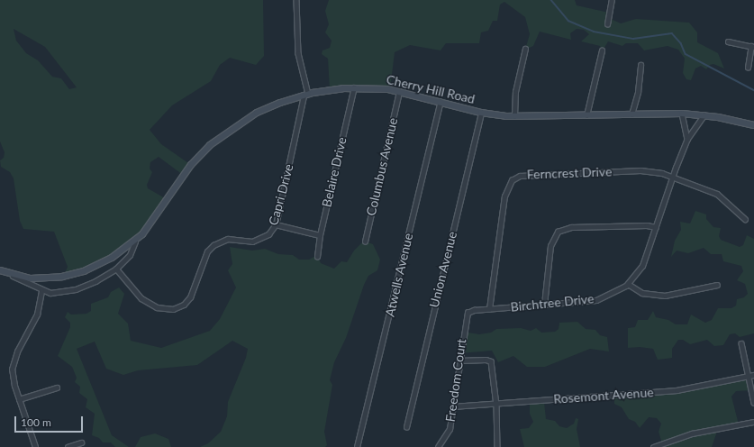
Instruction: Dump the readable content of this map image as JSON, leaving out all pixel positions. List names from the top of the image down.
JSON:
{
  "streets": {
    "main road": ["Cherry Hill Road"],
    "street": [
      "Columbus Avenue",
      "Belaire Drive",
      "Ferncrest Drive",
      "Capri Drive",
      "Union Avenue",
      "Atwells Avenue",
      "Birchtree Drive",
      "Freedom Court",
      "Rosemont Avenue"
    ]
  },
  "crossings": [
    ["Cherry Hill Road", "Columbus Avenue"],
    ["Cherry Hill Road", "Belaire Drive"],
    ["Cherry Hill Road", "Capri Drive"],
    ["Cherry Hill Road", "Union Avenue"],
    ["Cherry Hill Road", "Atwells Avenue"],
    ["Cherry Hill Road", "Birchtree Drive"],
    ["Ferncrest Drive", "Birchtree Drive"],
    ["Birchtree Drive", "Freedom Court"],
    ["Freedom Court", "Rosemont Avenue"]
  ],
  "scale_bar": "100 m"
}
